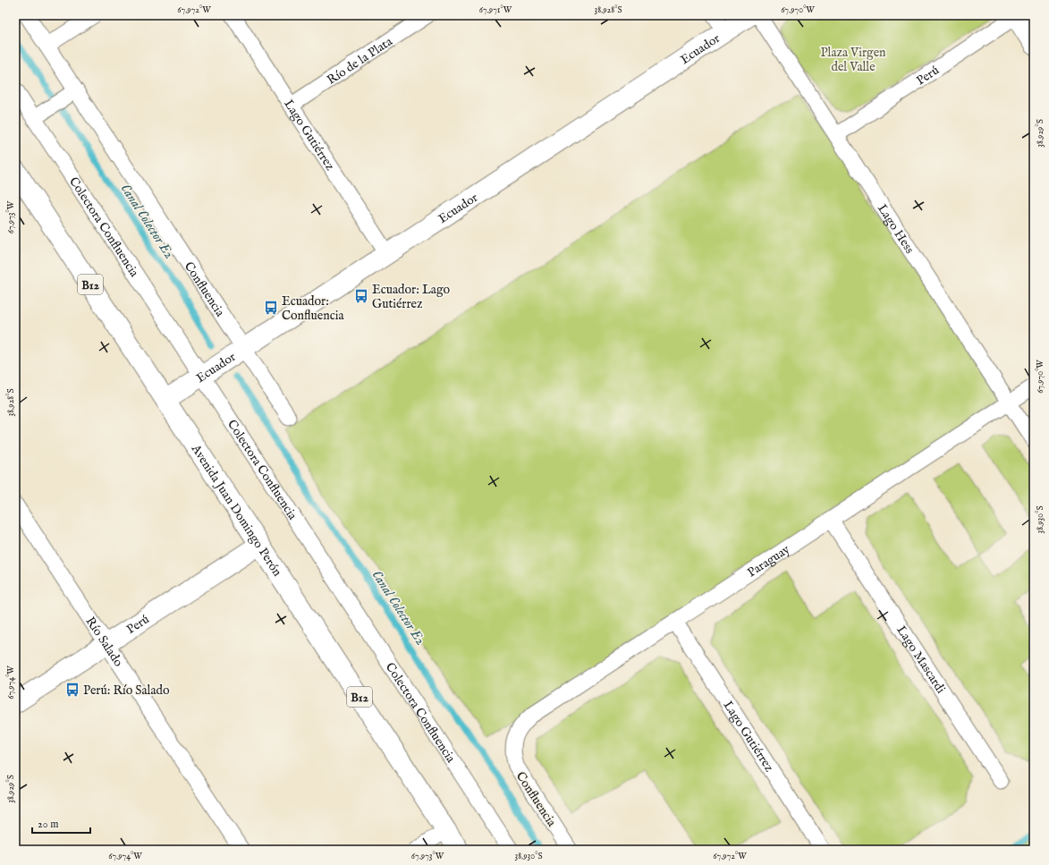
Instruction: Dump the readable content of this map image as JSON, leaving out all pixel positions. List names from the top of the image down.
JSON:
{
  "streets": {
    "street": [
      "Ecuador",
      "Río de la Plata",
      "Perú",
      "Lago Gutiérrez",
      "Colectora Confluencia",
      "Lago Hess",
      "B12",
      "Confluencia",
      "Avenida Juan Domingo Perón",
      "Paraguay",
      "Río Salado",
      "Lago Mascardi"
    ]
  },
  "crossings": [
    ["Ecuador", "Lago Gutiérrez"],
    ["Ecuador", "Colectora Confluencia"],
    ["Ecuador", "Confluencia"],
    ["Ecuador", "Avenida Juan Domingo Perón"],
    ["Río de la Plata", "Lago Gutiérrez"],
    ["Perú", "Lago Hess"],
    ["Perú", "Avenida Juan Domingo Perón"],
    ["Perú", "Río Salado"],
    ["Lago Gutiérrez", "Paraguay"],
    ["Lago Hess", "Paraguay"],
    ["Confluencia", "Paraguay"],
    ["Paraguay", "Lago Mascardi"]
  ],
  "water": ["Canal Colector E2"],
  "parks": ["Plaza Virgen del Valle"],
  "places": {
    "bus stop": ["Ecuador: Lago Gutiérrez", "Ecuador: Confluencia", "Perú: Río Salado"]
  },
  "scale_bar": "20 m",
  "coordinates": [
    "67.972°W",
    "67.971°W",
    "38.928°S",
    "67.970°W",
    "38.929°S",
    "67.973°W",
    "38.930°S",
    "67.974°W"
  ]
}
